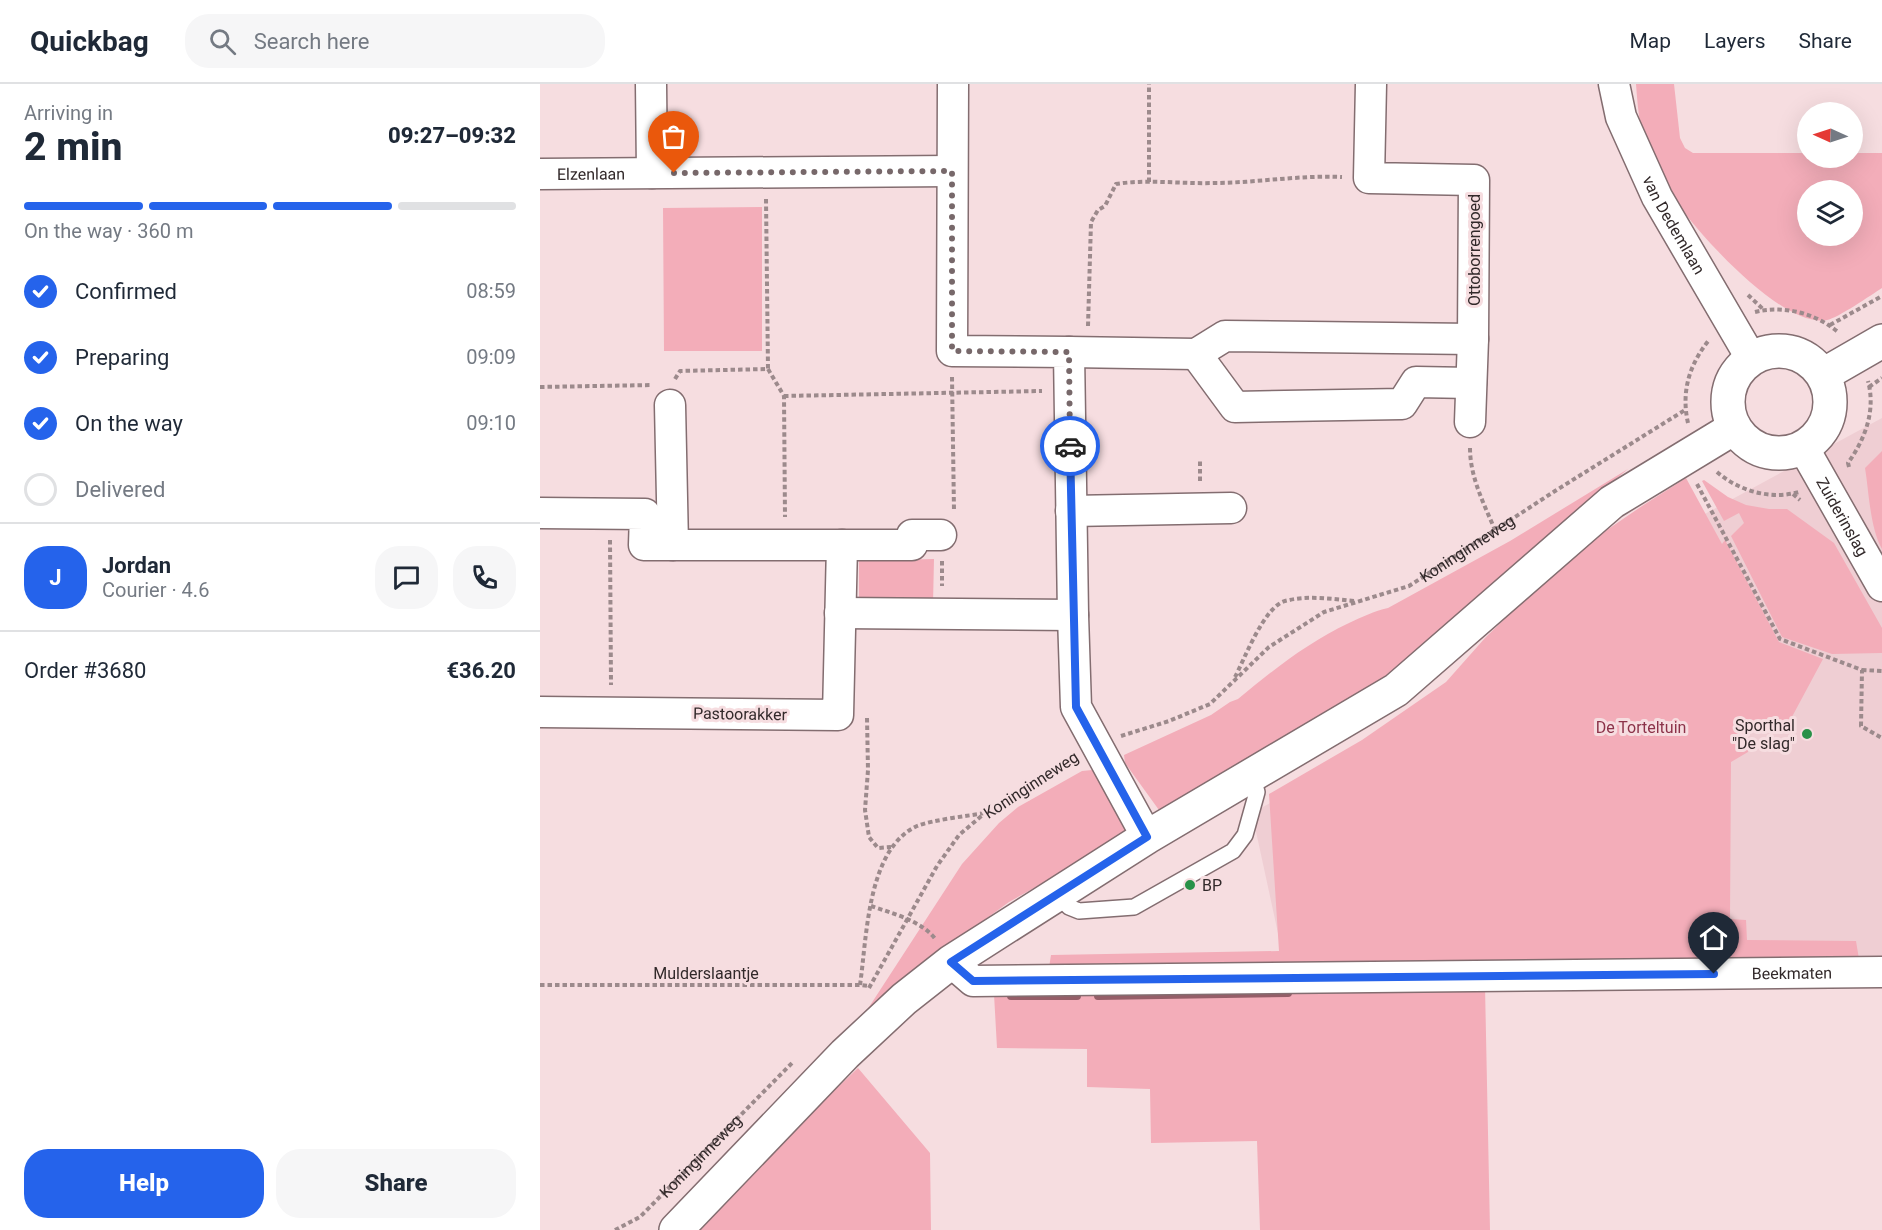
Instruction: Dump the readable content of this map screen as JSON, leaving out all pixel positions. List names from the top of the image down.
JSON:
{
  "streets": {
    "main road": ["Koninginneweg"],
    "street": [
      "Elzenlaan",
      "van Dedemlaan",
      "Ottoborrengoed",
      "Zuiderinslag",
      "Pastoorakker",
      "Beekmaten"
    ],
    "path": ["Mulderslaantje"]
  },
  "crossings": [
    ["van Dedemlaan", "Zuiderinslag"],
    ["van Dedemlaan", "Koninginneweg"],
    ["Zuiderinslag", "Koninginneweg"],
    ["Koninginneweg", "Mulderslaantje"],
    ["Koninginneweg", "Beekmaten"]
  ],
  "parks": ["De Torteltuin"],
  "places": ["Sporthal \"De slag\"", "BP"],
  "north": "left",
  "page": {
    "header": "Quickbag",
    "search": "Search here",
    "nav": ["Map", "Layers", "Share"],
    "heading": ["2 min", "Arriving in", "09:27–09:32"],
    "panel": [
      "Jordan",
      "Courier · 4.6",
      "Order #3680",
      "€36.20"
    ],
    "bar": "On the way · 360 m",
    "list": [
      ["Confirmed", "08:59"],
      ["Preparing", "09:09"],
      ["On the way", "09:10"],
      "Delivered"
    ],
    "round": "J",
    "buttons": ["Help", "Share"]
  }
}
